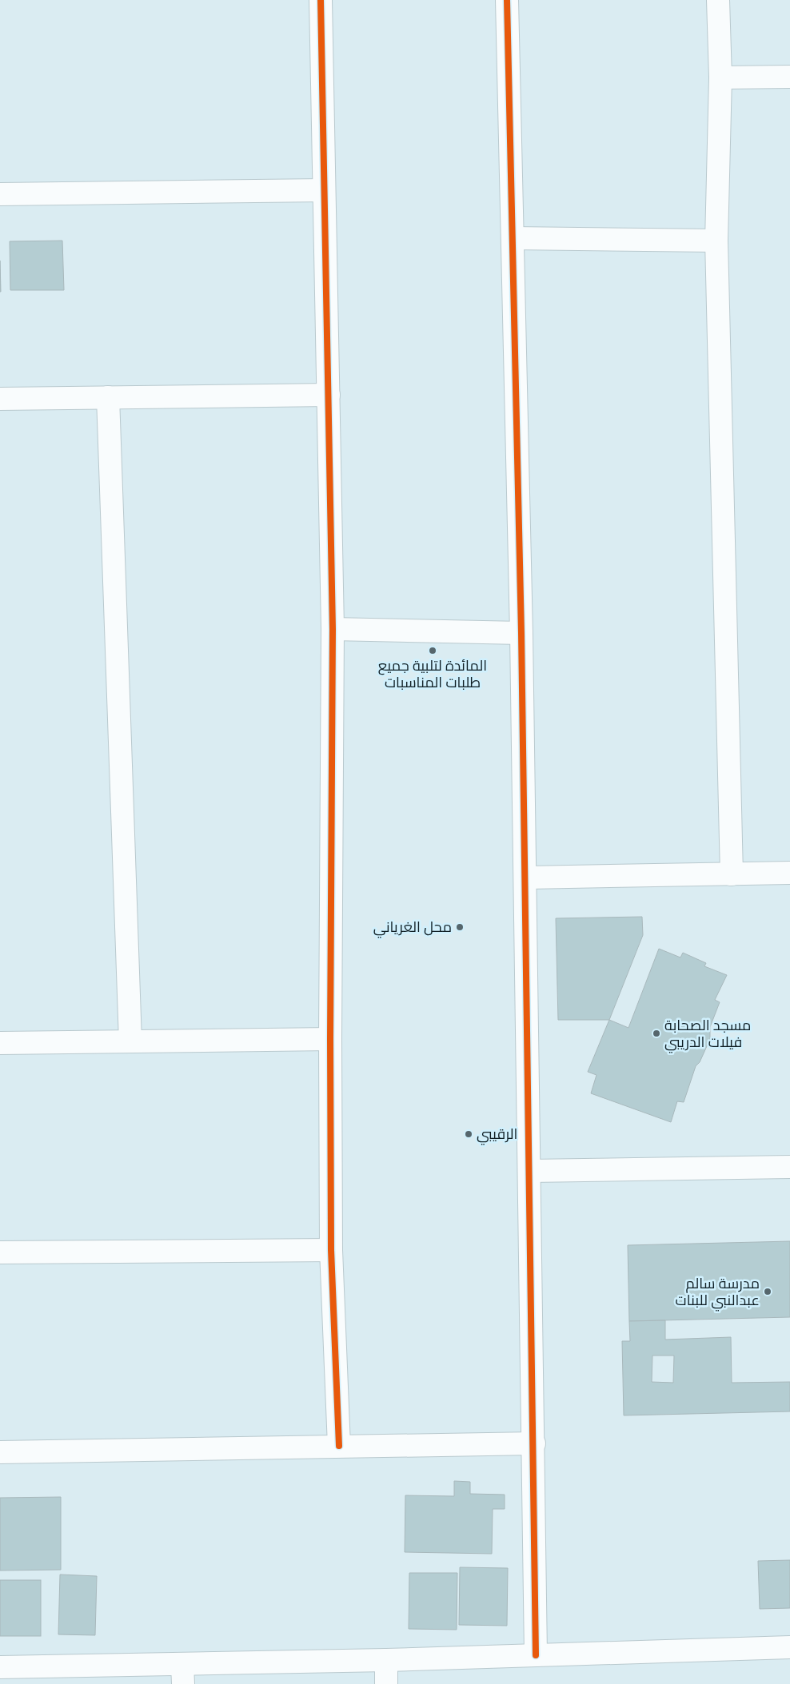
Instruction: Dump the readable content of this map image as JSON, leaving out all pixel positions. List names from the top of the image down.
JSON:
{
  "places": [
    "المائدة لتلبية جميع طلبات المناسبات",
    "محل الغرياني",
    "مسجد الصحابة فيلات الدريبي",
    "الرقيبي",
    "مدرسة سالم عبدالنبي للبنات"
  ]
}
